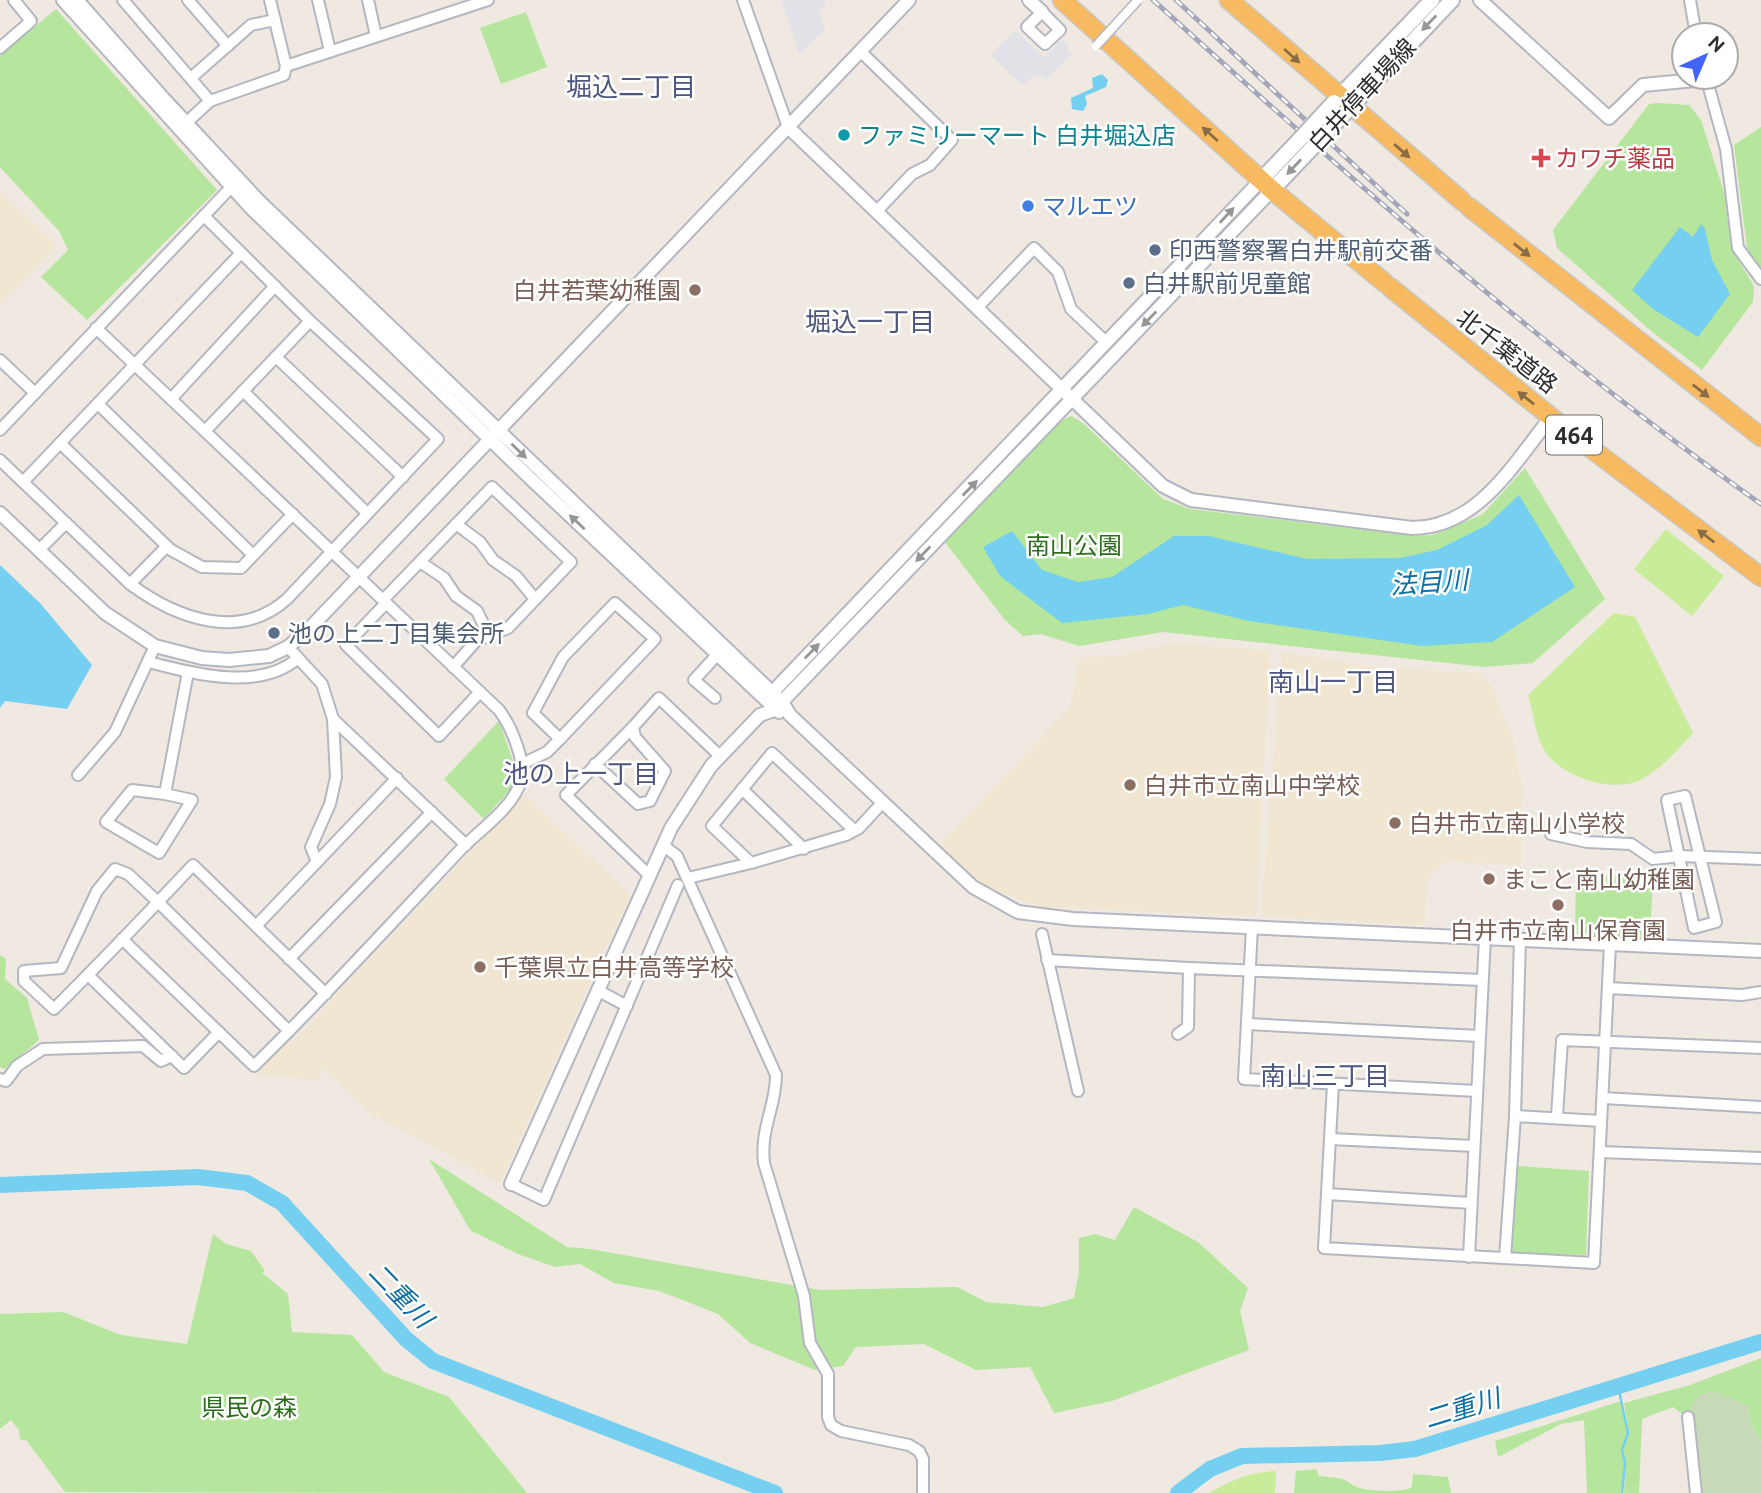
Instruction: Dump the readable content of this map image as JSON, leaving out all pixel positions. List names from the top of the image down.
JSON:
{
  "streets": {
    "highway": ["北千葉道路", "464"],
    "main road": ["白井停車場線"]
  },
  "crossings": [
    ["白井停車場線", "北千葉道路"]
  ],
  "districts": [
    "堀込二丁目",
    "堀込一丁目",
    "南山一丁目",
    "池の上一丁目",
    "南山三丁目"
  ],
  "water": ["法目川", "二重川"],
  "parks": ["南山公園", "県民の森"],
  "places": {
    "other": [
      "ファミリーマート 白井堀込店",
      "マルエツ",
      "印西警察署白井駅前交番",
      "白井駅前児童館",
      "白井若葉幼稚園",
      "池の上二丁目集会所",
      "白井市立南山中学校",
      "白井市立南山小学校",
      "まこと南山幼稚園",
      "白井市立南山保育園",
      "千葉県立白井高等学校"
    ],
    "health": ["カワチ薬品"]
  },
  "north": "top right"
}
